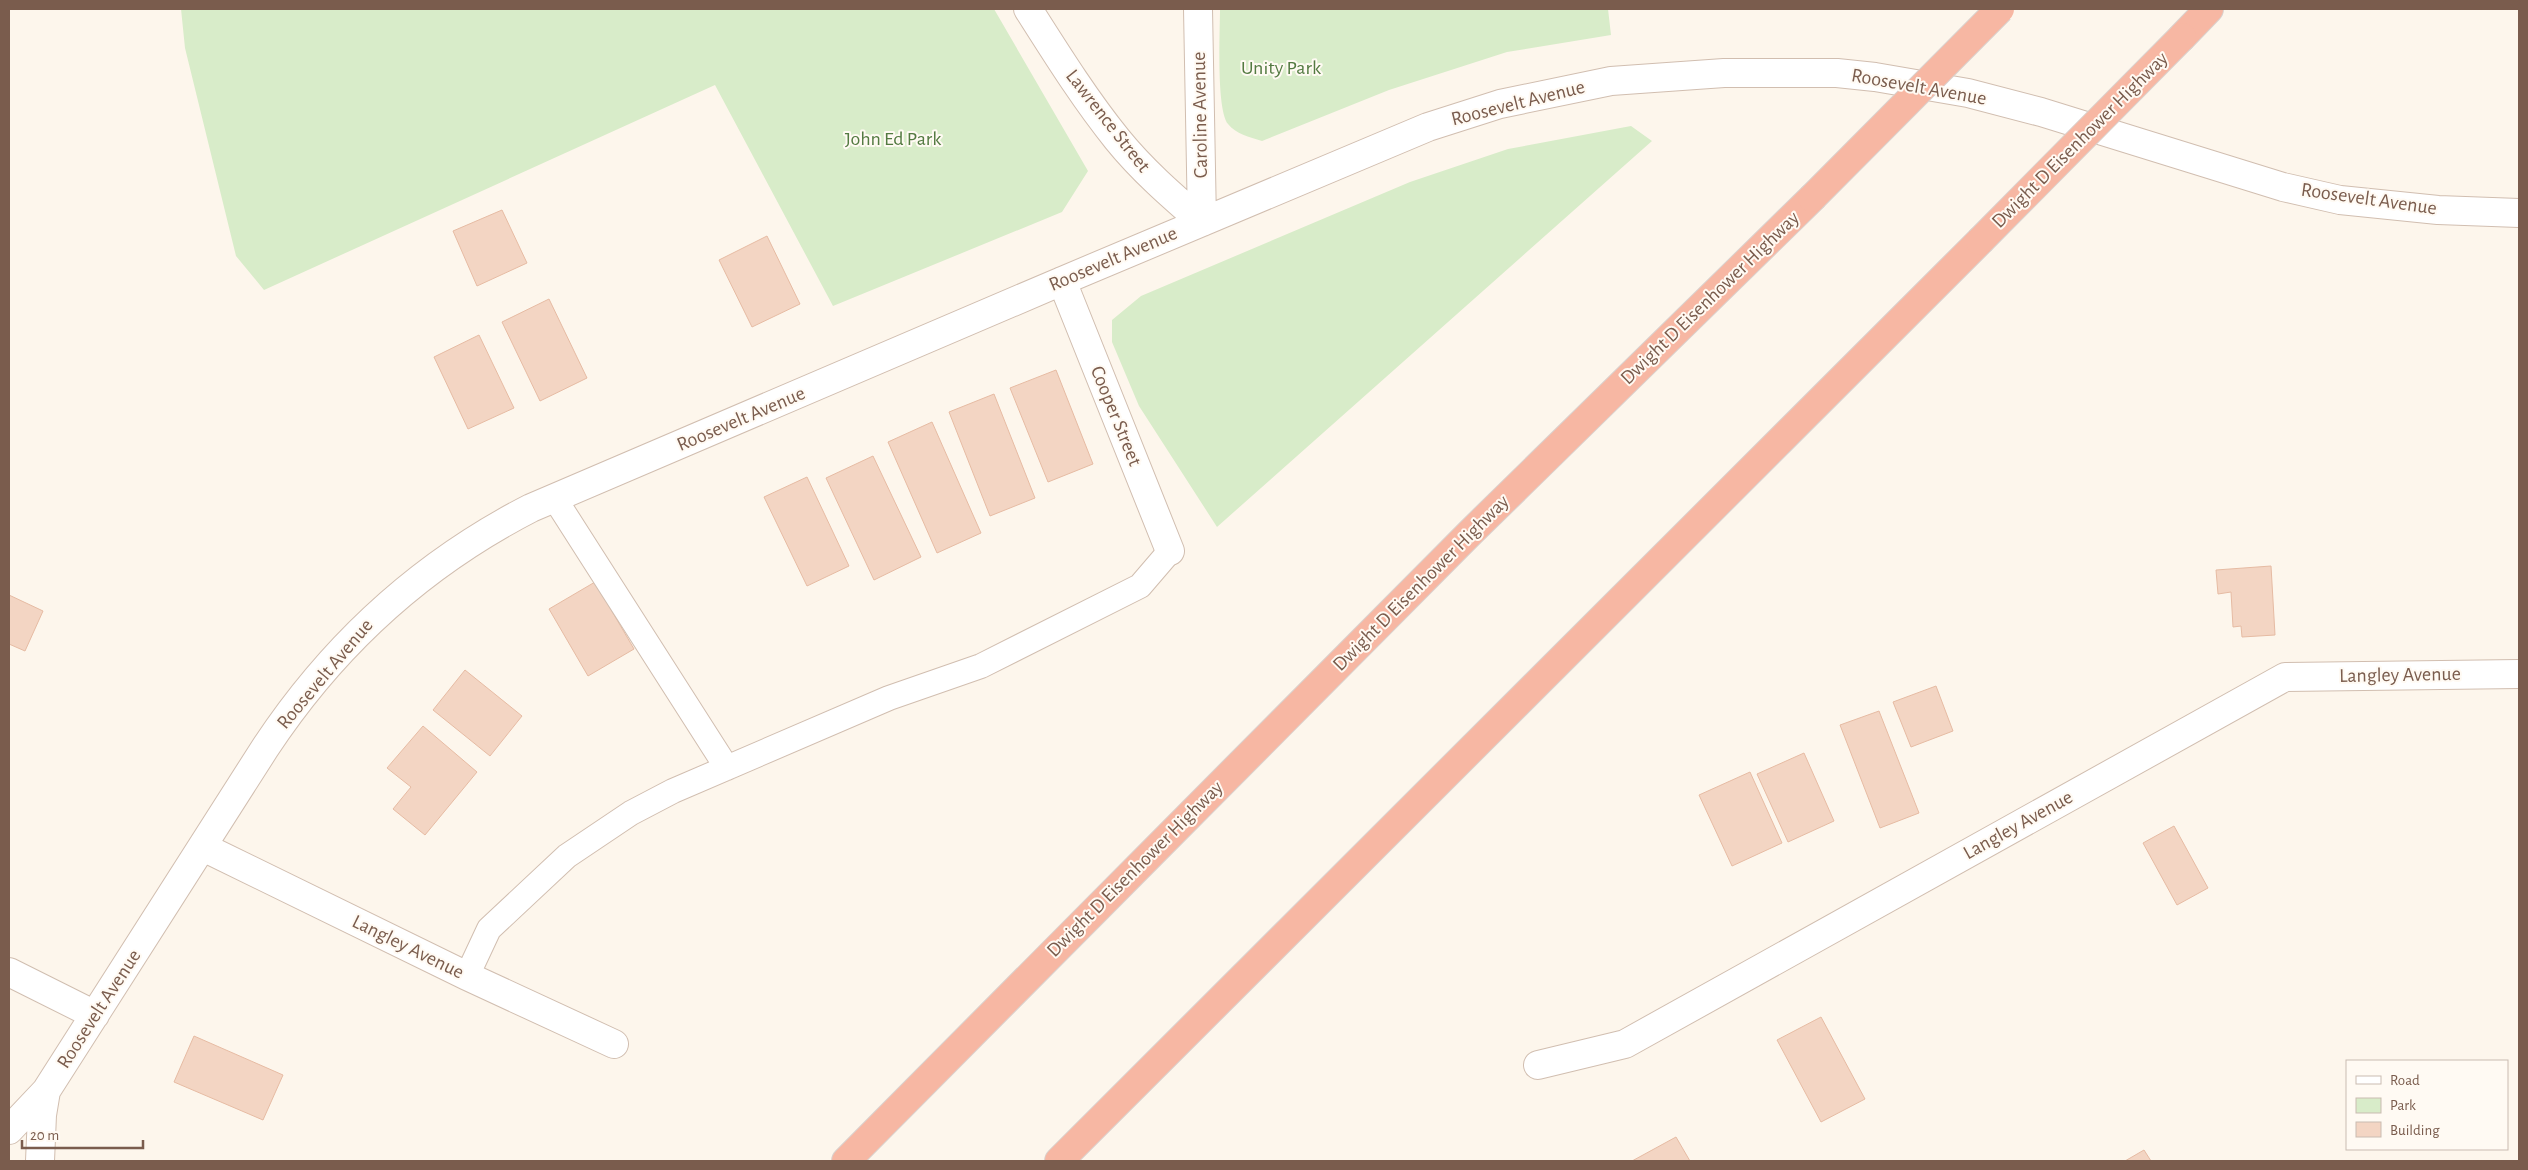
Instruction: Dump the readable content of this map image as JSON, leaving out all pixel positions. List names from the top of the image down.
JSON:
{
  "streets": {
    "highway": ["Dwight D Eisenhower Highway"],
    "street": [
      "Roosevelt Avenue",
      "Caroline Avenue",
      "Lawrence Street",
      "Cooper Street",
      "Langley Avenue"
    ]
  },
  "crossings": [
    ["Roosevelt Avenue", "Caroline Avenue"],
    ["Roosevelt Avenue", "Lawrence Street"],
    ["Roosevelt Avenue", "Cooper Street"],
    ["Roosevelt Avenue", "Langley Avenue"],
    ["Caroline Avenue", "Lawrence Street"]
  ],
  "parks": ["Unity Park", "John Ed Park"],
  "legend": ["Road", "Park", "Building"],
  "scale_bar": "20 m"
}
